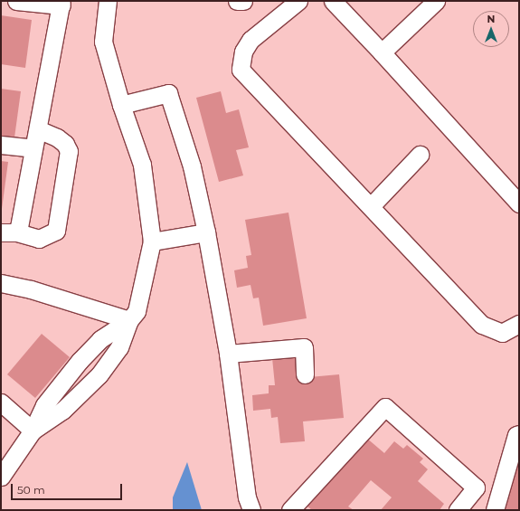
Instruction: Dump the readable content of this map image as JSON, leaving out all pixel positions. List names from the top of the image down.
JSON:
{
  "scale_bar": "50 m",
  "north": "top"
}
